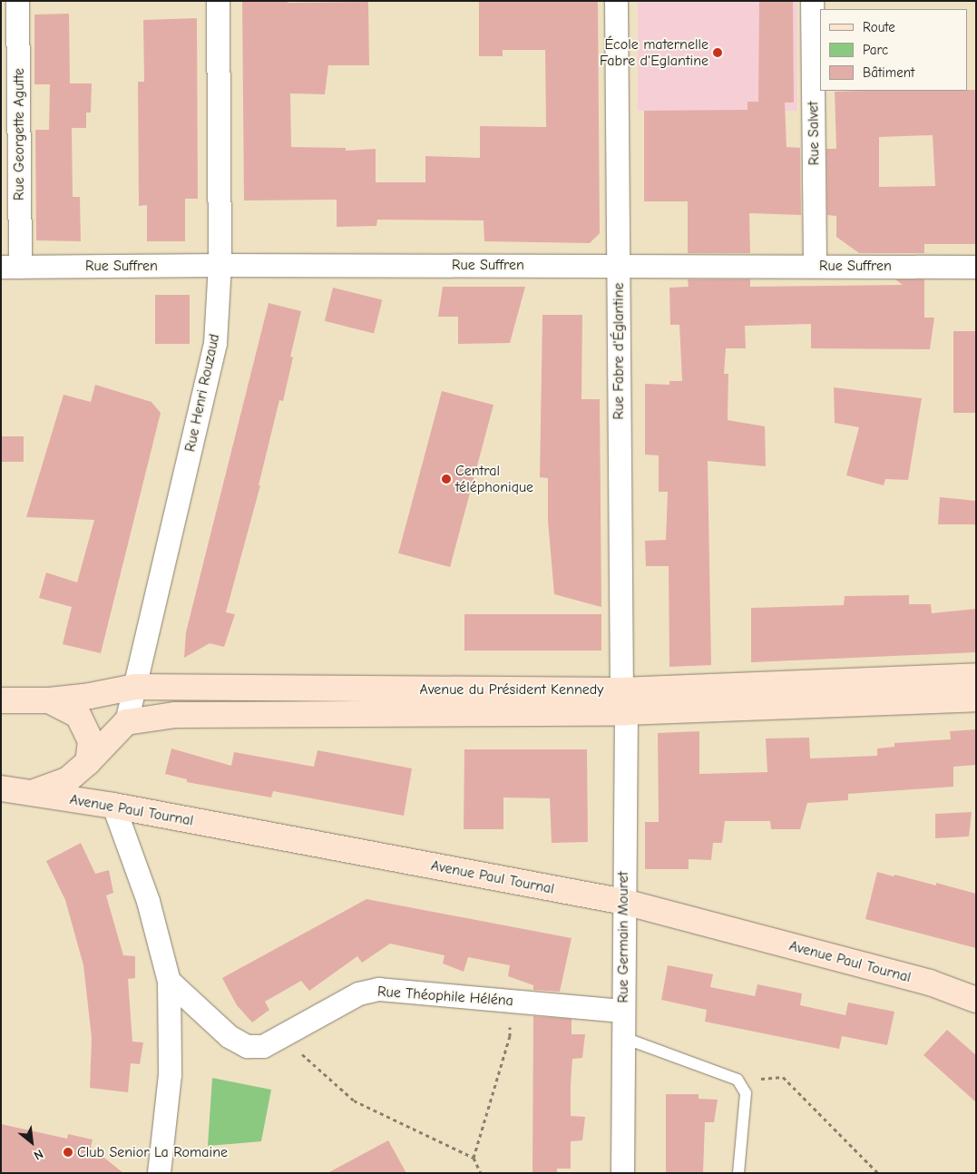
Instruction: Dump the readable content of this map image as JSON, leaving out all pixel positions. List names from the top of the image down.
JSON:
{
  "streets": {
    "main road": ["Avenue du Président Kennedy", "Avenue Paul Tournal"],
    "street": [
      "Rue Salvet",
      "Rue Georgette Agutte",
      "Rue Suffren",
      "Rue Fabre d'Églantine",
      "Rue Henri Rouzaud",
      "Rue Germain Mouret",
      "Rue Théophile Héléna"
    ]
  },
  "crossings": [
    ["Rue Salvet", "Rue Suffren"],
    ["Rue Georgette Agutte", "Rue Suffren"],
    ["Rue Suffren", "Rue Fabre d'Églantine"],
    ["Rue Suffren", "Rue Henri Rouzaud"],
    ["Rue Fabre d'Églantine", "Avenue du Président Kennedy"],
    ["Rue Fabre d'Églantine", "Rue Germain Mouret"],
    ["Rue Henri Rouzaud", "Avenue du Président Kennedy"],
    ["Avenue du Président Kennedy", "Rue Germain Mouret"],
    ["Avenue Paul Tournal", "Rue Germain Mouret"],
    ["Rue Germain Mouret", "Rue Théophile Héléna"]
  ],
  "places": ["École maternelle Fabre d'Eglantine", "Central téléphonique", "Club Senior La Romaine"],
  "legend": ["Route", "Parc", "Bâtiment"],
  "north": "bottom right"
}
